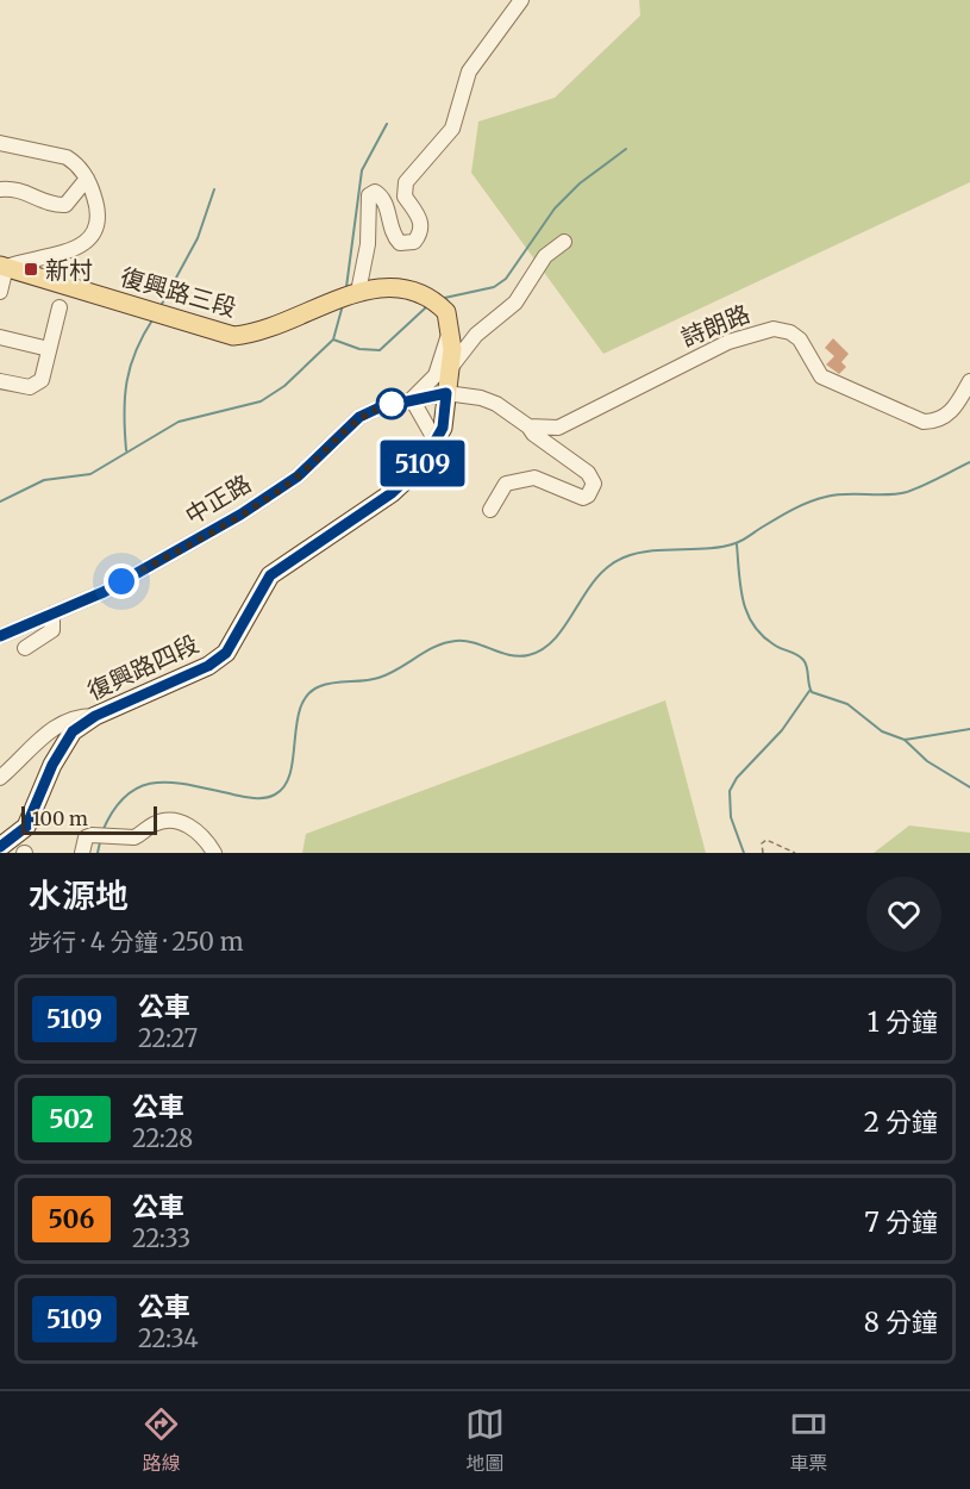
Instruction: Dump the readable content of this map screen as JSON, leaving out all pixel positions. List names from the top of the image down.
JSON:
{
  "streets": {
    "main road": ["復興路三段", "復興路四段"],
    "street": ["詩朗路", "中正路"]
  },
  "crossings": [
    ["復興路三段", "復興路四段"],
    ["中正路", "復興路四段"]
  ],
  "places": {
    "transit": ["新村"]
  },
  "lines": ["bus line 5109"],
  "scale_bar": "100 m",
  "page": {
    "on_map": "5109",
    "scale": "100 m",
    "heading": ["水源地", "步行 · 4 分鐘 · 250 m"],
    "list": [
      {
        "mark": "5109",
        "name": "公車",
        "note": "22:27",
        "value": "1 分鐘"
      },
      {
        "mark": "502",
        "name": "公車",
        "note": "22:28",
        "value": "2 分鐘"
      },
      {
        "mark": "506",
        "name": "公車",
        "note": "22:33",
        "value": "7 分鐘"
      },
      {
        "mark": "5109",
        "name": "公車",
        "note": "22:34",
        "value": "8 分鐘"
      }
    ],
    "tabs": ["路線", "地圖", "車票"]
  }
}
